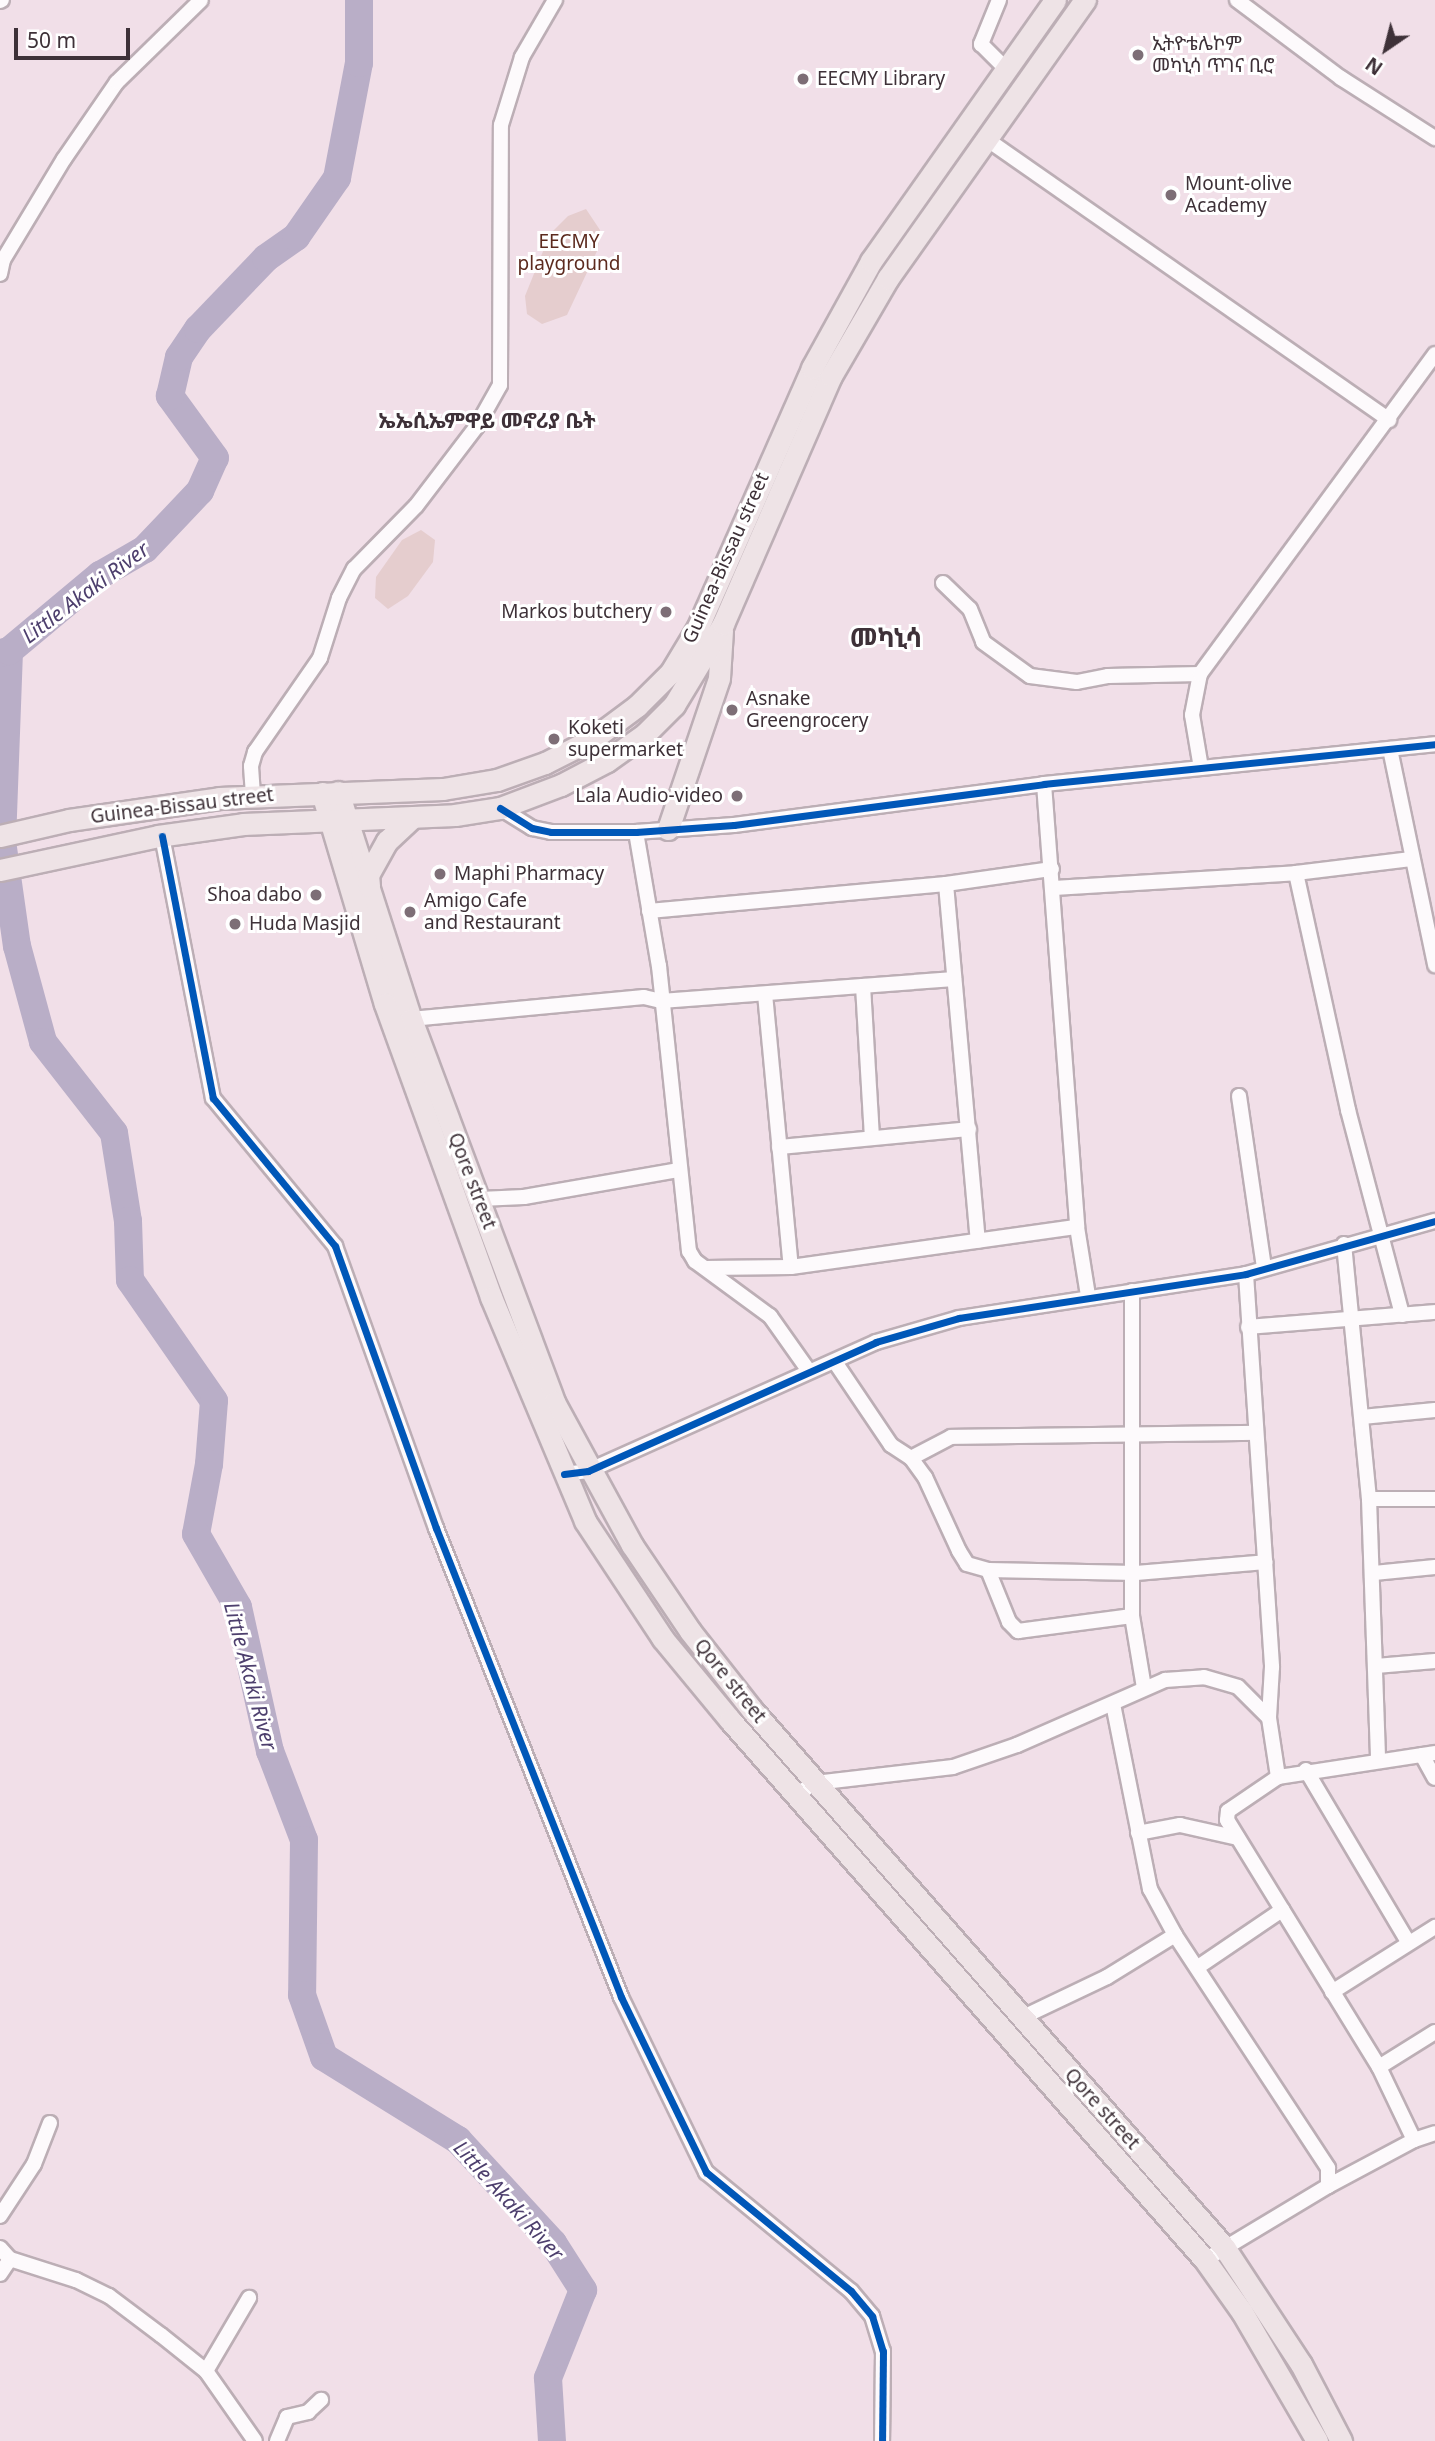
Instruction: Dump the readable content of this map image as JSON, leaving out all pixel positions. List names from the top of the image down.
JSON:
{
  "streets": {
    "main road": ["Guinea-Bissau street", "Qore street"]
  },
  "crossings": [
    ["Guinea-Bissau street", "Qore street"]
  ],
  "districts": ["ኤኤሲኤምዋይ መኖሪያ ቤት", "መካኒሳ"],
  "water": ["Little Akaki River"],
  "parks": ["EECMY playground"],
  "places": [
    "ኢትዮቴሌኮም መካኒሳ ጥገና ቢሮ",
    "EECMY Library",
    "Mount-olive Academy",
    "Markos butchery",
    "Asnake Greengrocery",
    "Koketi supermarket",
    "Lala Audio-video",
    "Maphi Pharmacy",
    "Shoa dabo",
    "Amigo Cafe and Restaurant",
    "Huda Masjid"
  ],
  "scale_bar": "50 m",
  "north": "bottom left"
}
